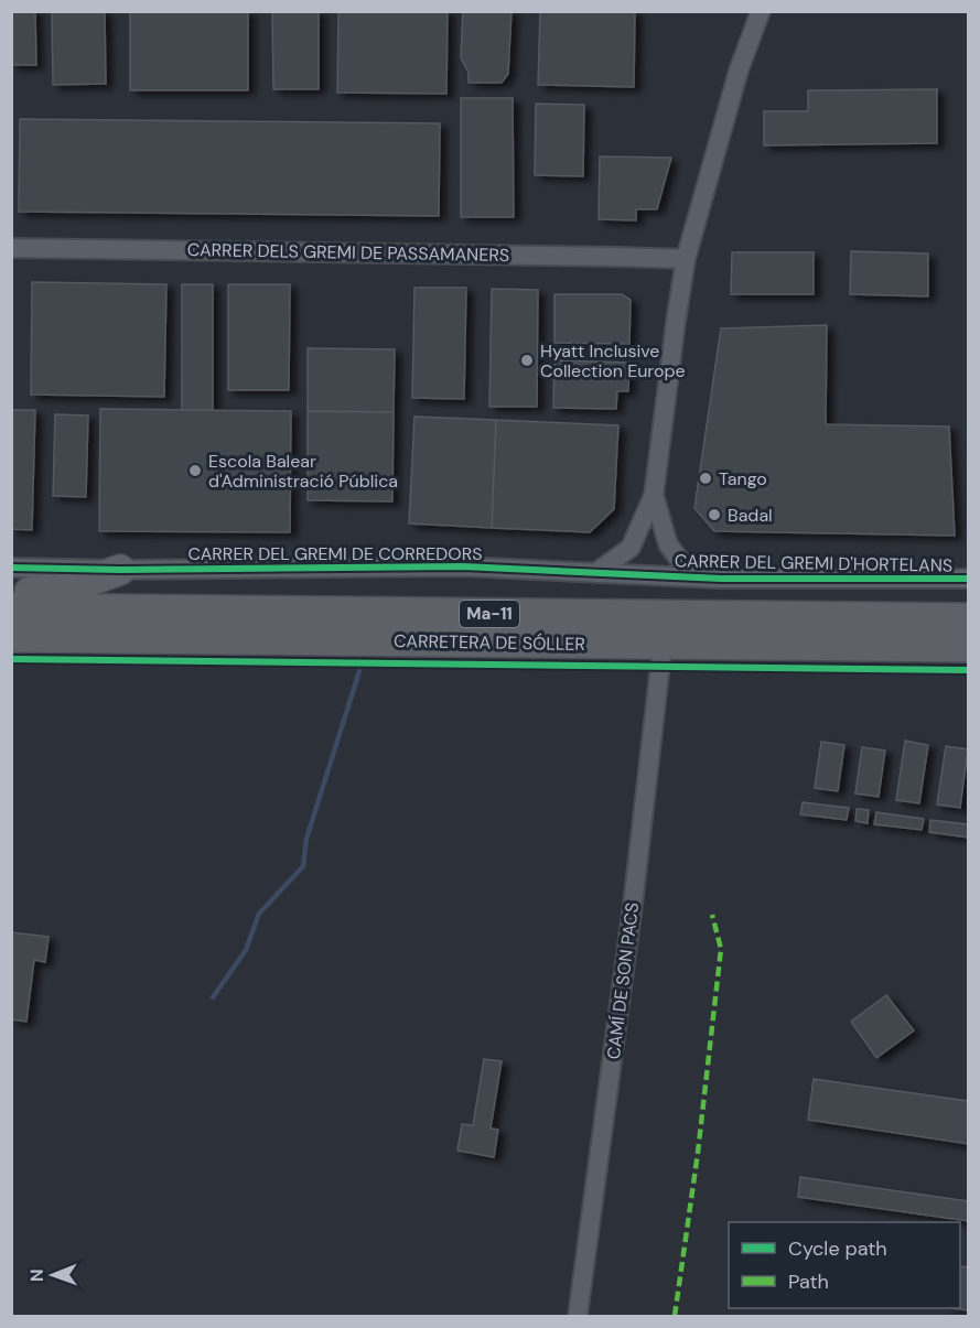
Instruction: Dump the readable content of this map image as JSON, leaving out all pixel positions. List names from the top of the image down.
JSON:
{
  "streets": {
    "main road": ["Ma-11", "CARRETERA DE SÓLLER"],
    "street": [
      "CARRER DELS GREMI DE PASSAMANERS",
      "CARRER DEL GREMI DE CORREDORS",
      "CARRER DEL GREMI D'HORTELANS",
      "CAMÍ DE SON PACS"
    ]
  },
  "crossings": [
    ["CARRER DEL GREMI DE CORREDORS", "CARRER DEL GREMI D'HORTELANS"],
    ["CARRETERA DE SÓLLER", "CAMÍ DE SON PACS"]
  ],
  "places": [
    "Hyatt Inclusive Collection Europe",
    "Escola Balear d'Administració Pública",
    "Tango",
    "Badal"
  ],
  "legend": ["Cycle path", "Path"],
  "north": "left"
}
